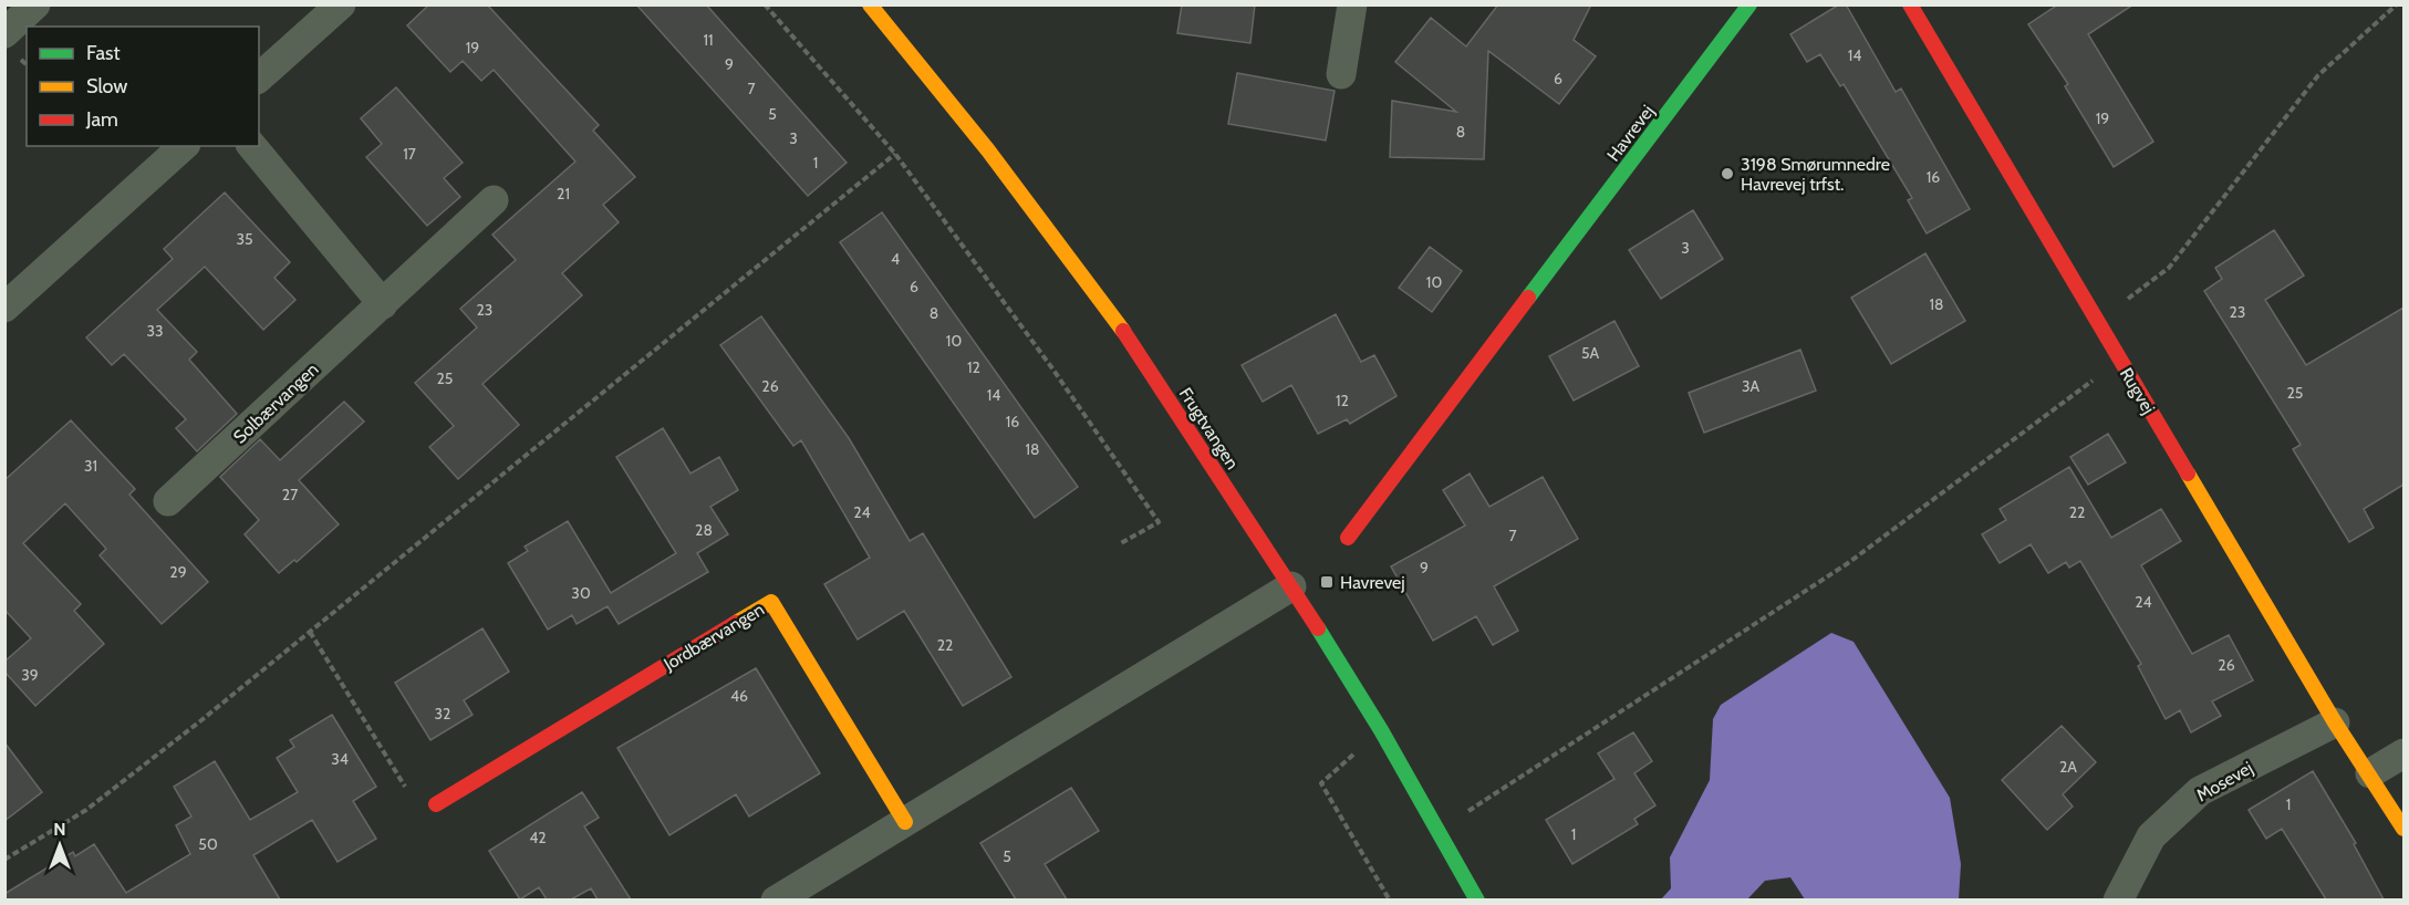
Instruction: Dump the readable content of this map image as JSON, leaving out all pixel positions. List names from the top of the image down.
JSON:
{
  "streets": {
    "street": [
      "Havrevej",
      "Rugvej",
      "Solbærvangen",
      "Frugtvangen",
      "Jordbærvangen",
      "Mosevej"
    ]
  },
  "crossings": [
    ["Rugvej", "Mosevej"]
  ],
  "places": {
    "other": ["3198 Smørumnedre Havrevej trfst."],
    "transit": ["Havrevej"]
  },
  "house_numbers": [
    "11",
    "19",
    "14",
    "9",
    "6",
    "7",
    "5",
    "19",
    "8",
    "3",
    "17",
    "1",
    "16",
    "21",
    "35",
    "3",
    "4",
    "10",
    "6",
    "18",
    "23",
    "23",
    "8",
    "33",
    "10",
    "5A",
    "12",
    "25",
    "26",
    "3A",
    "25",
    "14",
    "12",
    "16",
    "18",
    "31",
    "27",
    "24",
    "22",
    "28",
    "7",
    "9",
    "29",
    "30",
    "24",
    "22",
    "26",
    "39",
    "46",
    "32",
    "34",
    "2A",
    "1",
    "1",
    "42",
    "50",
    "5"
  ],
  "legend": ["Fast", "Slow", "Jam"],
  "north": "top"
}
